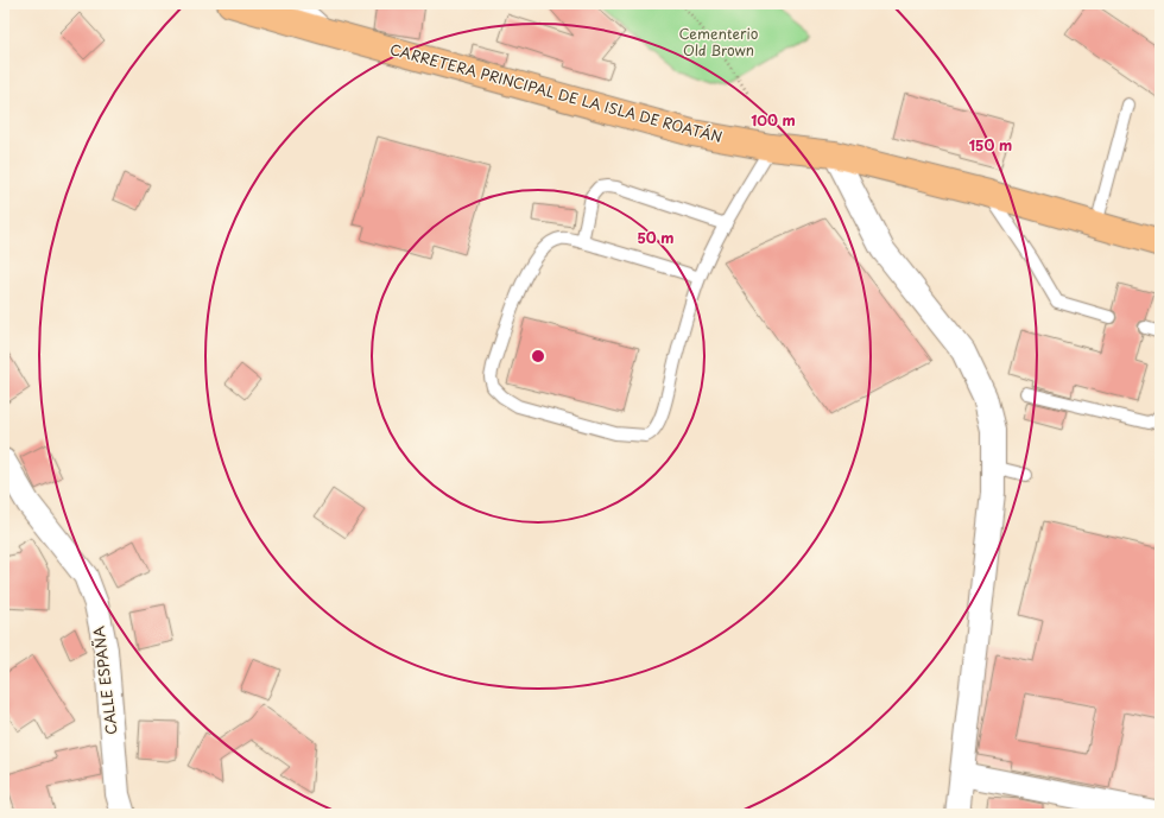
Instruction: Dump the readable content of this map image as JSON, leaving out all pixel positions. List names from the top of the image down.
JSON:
{
  "streets": {
    "main road": ["CARRETERA PRINCIPAL DE LA ISLA DE ROATÁN"],
    "street": ["CALLE ESPAÑA"]
  },
  "parks": ["Cementerio Old Brown"],
  "rings": ["100 m", "150 m", "50 m"]
}
